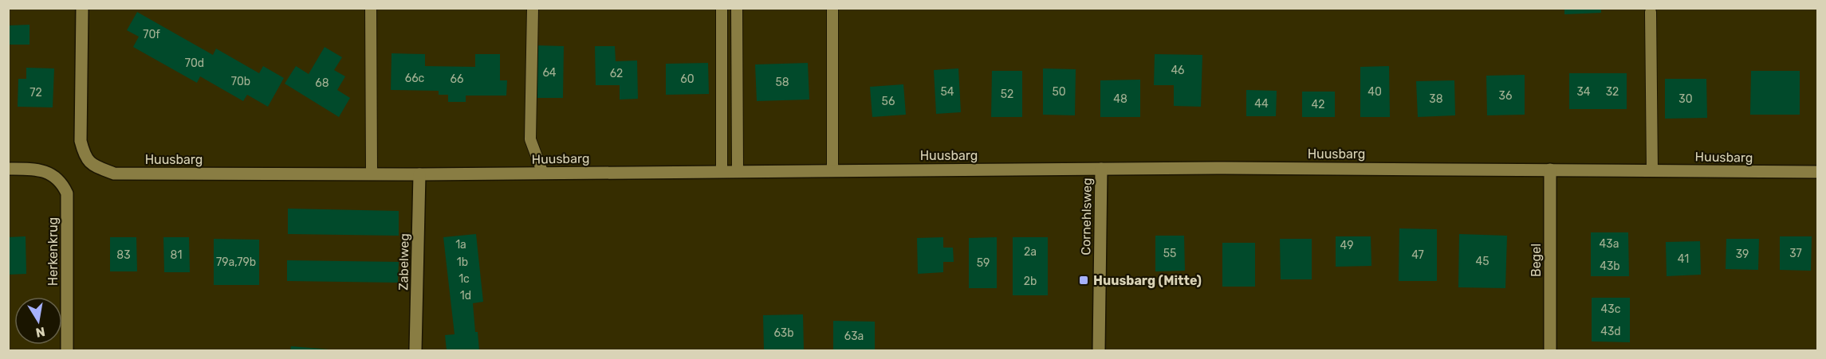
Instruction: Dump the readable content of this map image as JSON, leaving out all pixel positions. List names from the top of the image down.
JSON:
{
  "streets": {
    "street": [
      "Huusbarg",
      "Cornehlsweg",
      "Herkenkrug",
      "Begel",
      "Zabelweg"
    ]
  },
  "crossings": [
    ["Huusbarg", "Cornehlsweg"],
    ["Huusbarg", "Begel"],
    ["Huusbarg", "Zabelweg"]
  ],
  "places": {
    "transit": ["Huusbarg (Mitte)"]
  },
  "house_numbers": [
    "70f",
    "70d",
    "46",
    "64",
    "62",
    "66c",
    "66",
    "60",
    "70b",
    "58",
    "68",
    "54",
    "50",
    "40",
    "34",
    "32",
    "72",
    "52",
    "36",
    "48",
    "38",
    "30",
    "56",
    "44",
    "42",
    "43a",
    "1a",
    "49",
    "2a",
    "55",
    "37",
    "39",
    "83",
    "81",
    "47",
    "41",
    "45",
    "79a,79b",
    "1b",
    "59",
    "43b",
    "1c",
    "2b",
    "1d",
    "43c",
    "43d",
    "63b",
    "63a"
  ],
  "north": "bottom"
}
